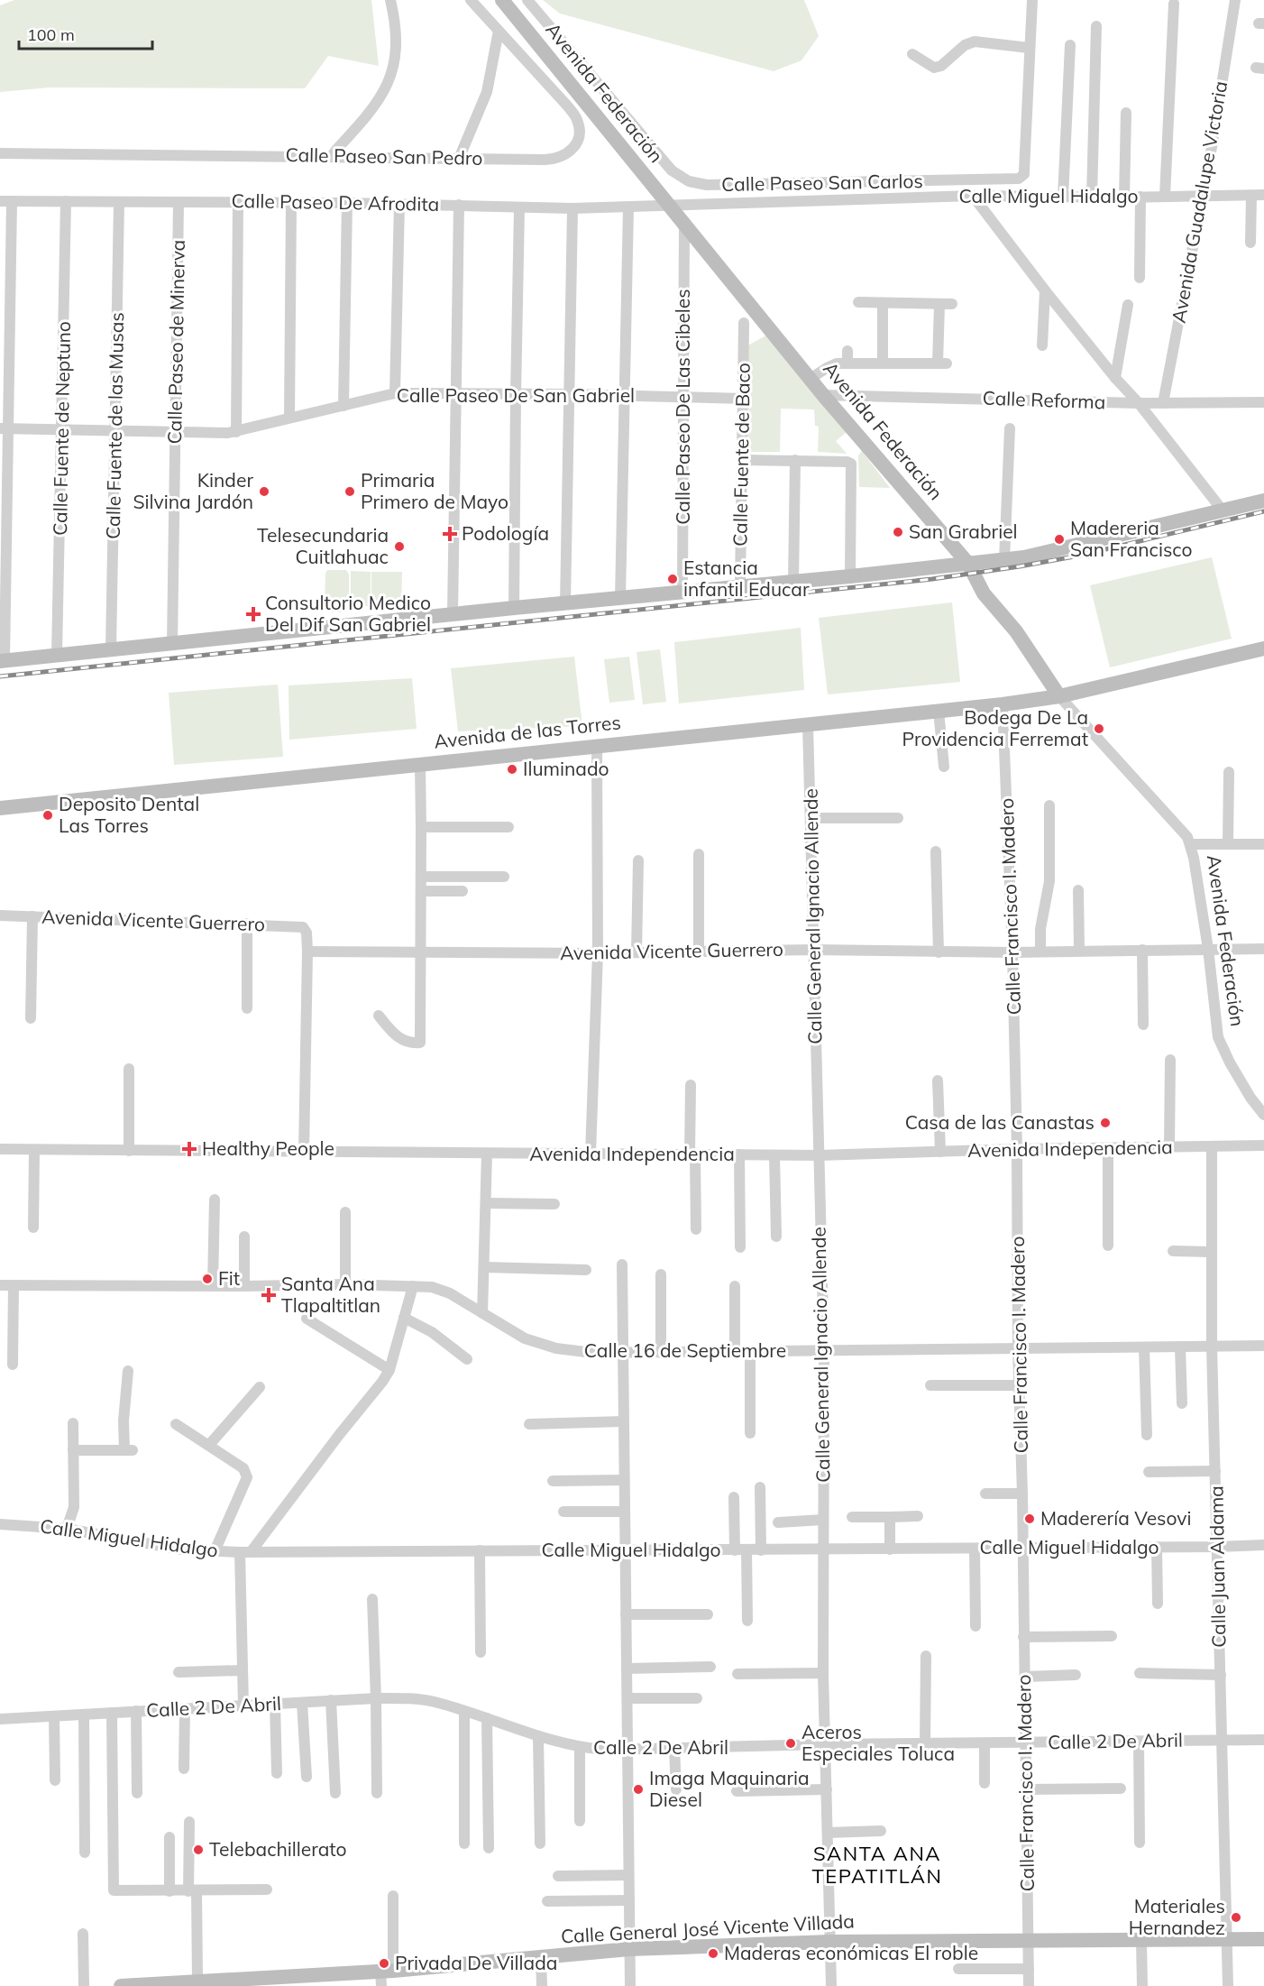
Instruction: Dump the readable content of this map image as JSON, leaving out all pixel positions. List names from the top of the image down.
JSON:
{
  "streets": {
    "main road": ["Avenida Federación", "Avenida de las Torres", "Calle General José Vicente Villada"],
    "street": [
      "Calle Paseo San Pedro",
      "Calle Paseo San Carlos",
      "Calle Miguel Hidalgo",
      "Avenida Guadalupe Victoria",
      "Calle Paseo De Afrodita",
      "Calle Paseo de Minerva",
      "Calle Paseo De San Gabriel",
      "Calle Reforma",
      "Calle Paseo De Las Cibeles",
      "Calle Fuente de las Musas",
      "Calle Fuente de Neptuno",
      "Calle Fuente de Baco",
      "Calle Francisco I. Madero",
      "Calle General Ignacio Allende",
      "Avenida Vicente Guerrero",
      "Avenida Independencia",
      "Calle 16 de Septiembre",
      "Calle Juan Aldama",
      "Calle 2 De Abril"
    ]
  },
  "crossings": [
    ["Avenida Federación", "Calle Miguel Hidalgo"],
    ["Avenida Federación", "Calle Paseo De Afrodita"],
    ["Avenida Federación", "Calle Reforma"],
    ["Avenida Federación", "Calle Paseo De Las Cibeles"],
    ["Avenida Federación", "Avenida de las Torres"],
    ["Avenida Federación", "Avenida Vicente Guerrero"],
    ["Calle Miguel Hidalgo", "Avenida Guadalupe Victoria"],
    ["Calle Miguel Hidalgo", "Calle Paseo De Afrodita"],
    ["Calle Miguel Hidalgo", "Calle Francisco I. Madero"],
    ["Calle Miguel Hidalgo", "Calle General Ignacio Allende"],
    ["Calle Miguel Hidalgo", "Calle Juan Aldama"],
    ["Avenida Guadalupe Victoria", "Calle Reforma"],
    ["Calle Paseo De Afrodita", "Calle Paseo de Minerva"],
    ["Calle Paseo De Afrodita", "Calle Fuente de las Musas"],
    ["Calle Paseo De Afrodita", "Calle Fuente de Neptuno"],
    ["Calle Paseo de Minerva", "Calle Paseo De San Gabriel"],
    ["Calle Paseo De San Gabriel", "Calle Paseo De Las Cibeles"],
    ["Calle Paseo De San Gabriel", "Calle Fuente de las Musas"],
    ["Calle Paseo De San Gabriel", "Calle Fuente de Neptuno"],
    ["Calle Paseo De San Gabriel", "Calle Fuente de Baco"],
    ["Avenida de las Torres", "Calle Francisco I. Madero"],
    ["Avenida de las Torres", "Calle General Ignacio Allende"],
    ["Calle Francisco I. Madero", "Avenida Vicente Guerrero"],
    ["Calle Francisco I. Madero", "Avenida Independencia"],
    ["Calle Francisco I. Madero", "Calle 16 de Septiembre"],
    ["Calle Francisco I. Madero", "Calle 2 De Abril"],
    ["Calle Francisco I. Madero", "Calle General José Vicente Villada"],
    ["Calle General Ignacio Allende", "Avenida Vicente Guerrero"],
    ["Calle General Ignacio Allende", "Avenida Independencia"],
    ["Calle General Ignacio Allende", "Calle 16 de Septiembre"],
    ["Calle General Ignacio Allende", "Calle 2 De Abril"],
    ["Calle General Ignacio Allende", "Calle General José Vicente Villada"],
    ["Avenida Independencia", "Calle Juan Aldama"],
    ["Calle 16 de Septiembre", "Calle Juan Aldama"],
    ["Calle Juan Aldama", "Calle 2 De Abril"],
    ["Calle Juan Aldama", "Calle General José Vicente Villada"]
  ],
  "districts": ["SANTA ANA TEPATITLÁN"],
  "places": {
    "other": [
      "Kinder Silvina Jardón",
      "Primaria Primero de Mayo",
      "San Grabriel",
      "Madereria San Francisco",
      "Telesecundaria Cuitlahuac",
      "Estancia infantil Educar",
      "Bodega De La Providencia Ferremat",
      "Iluminado",
      "Deposito Dental Las Torres",
      "Casa de las Canastas",
      "Fit",
      "Maderería Vesovi",
      "Aceros Especiales Toluca",
      "Imaga Maquinaria Diesel",
      "Telebachillerato",
      "Materiales Hernandez",
      "Maderas económicas El roble",
      "Privada De Villada"
    ],
    "health": [
      "Podología",
      "Consultorio Medico Del Dif San Gabriel",
      "Healthy People",
      "Santa Ana Tlapaltitlan"
    ]
  },
  "scale_bar": "100 m"
}
